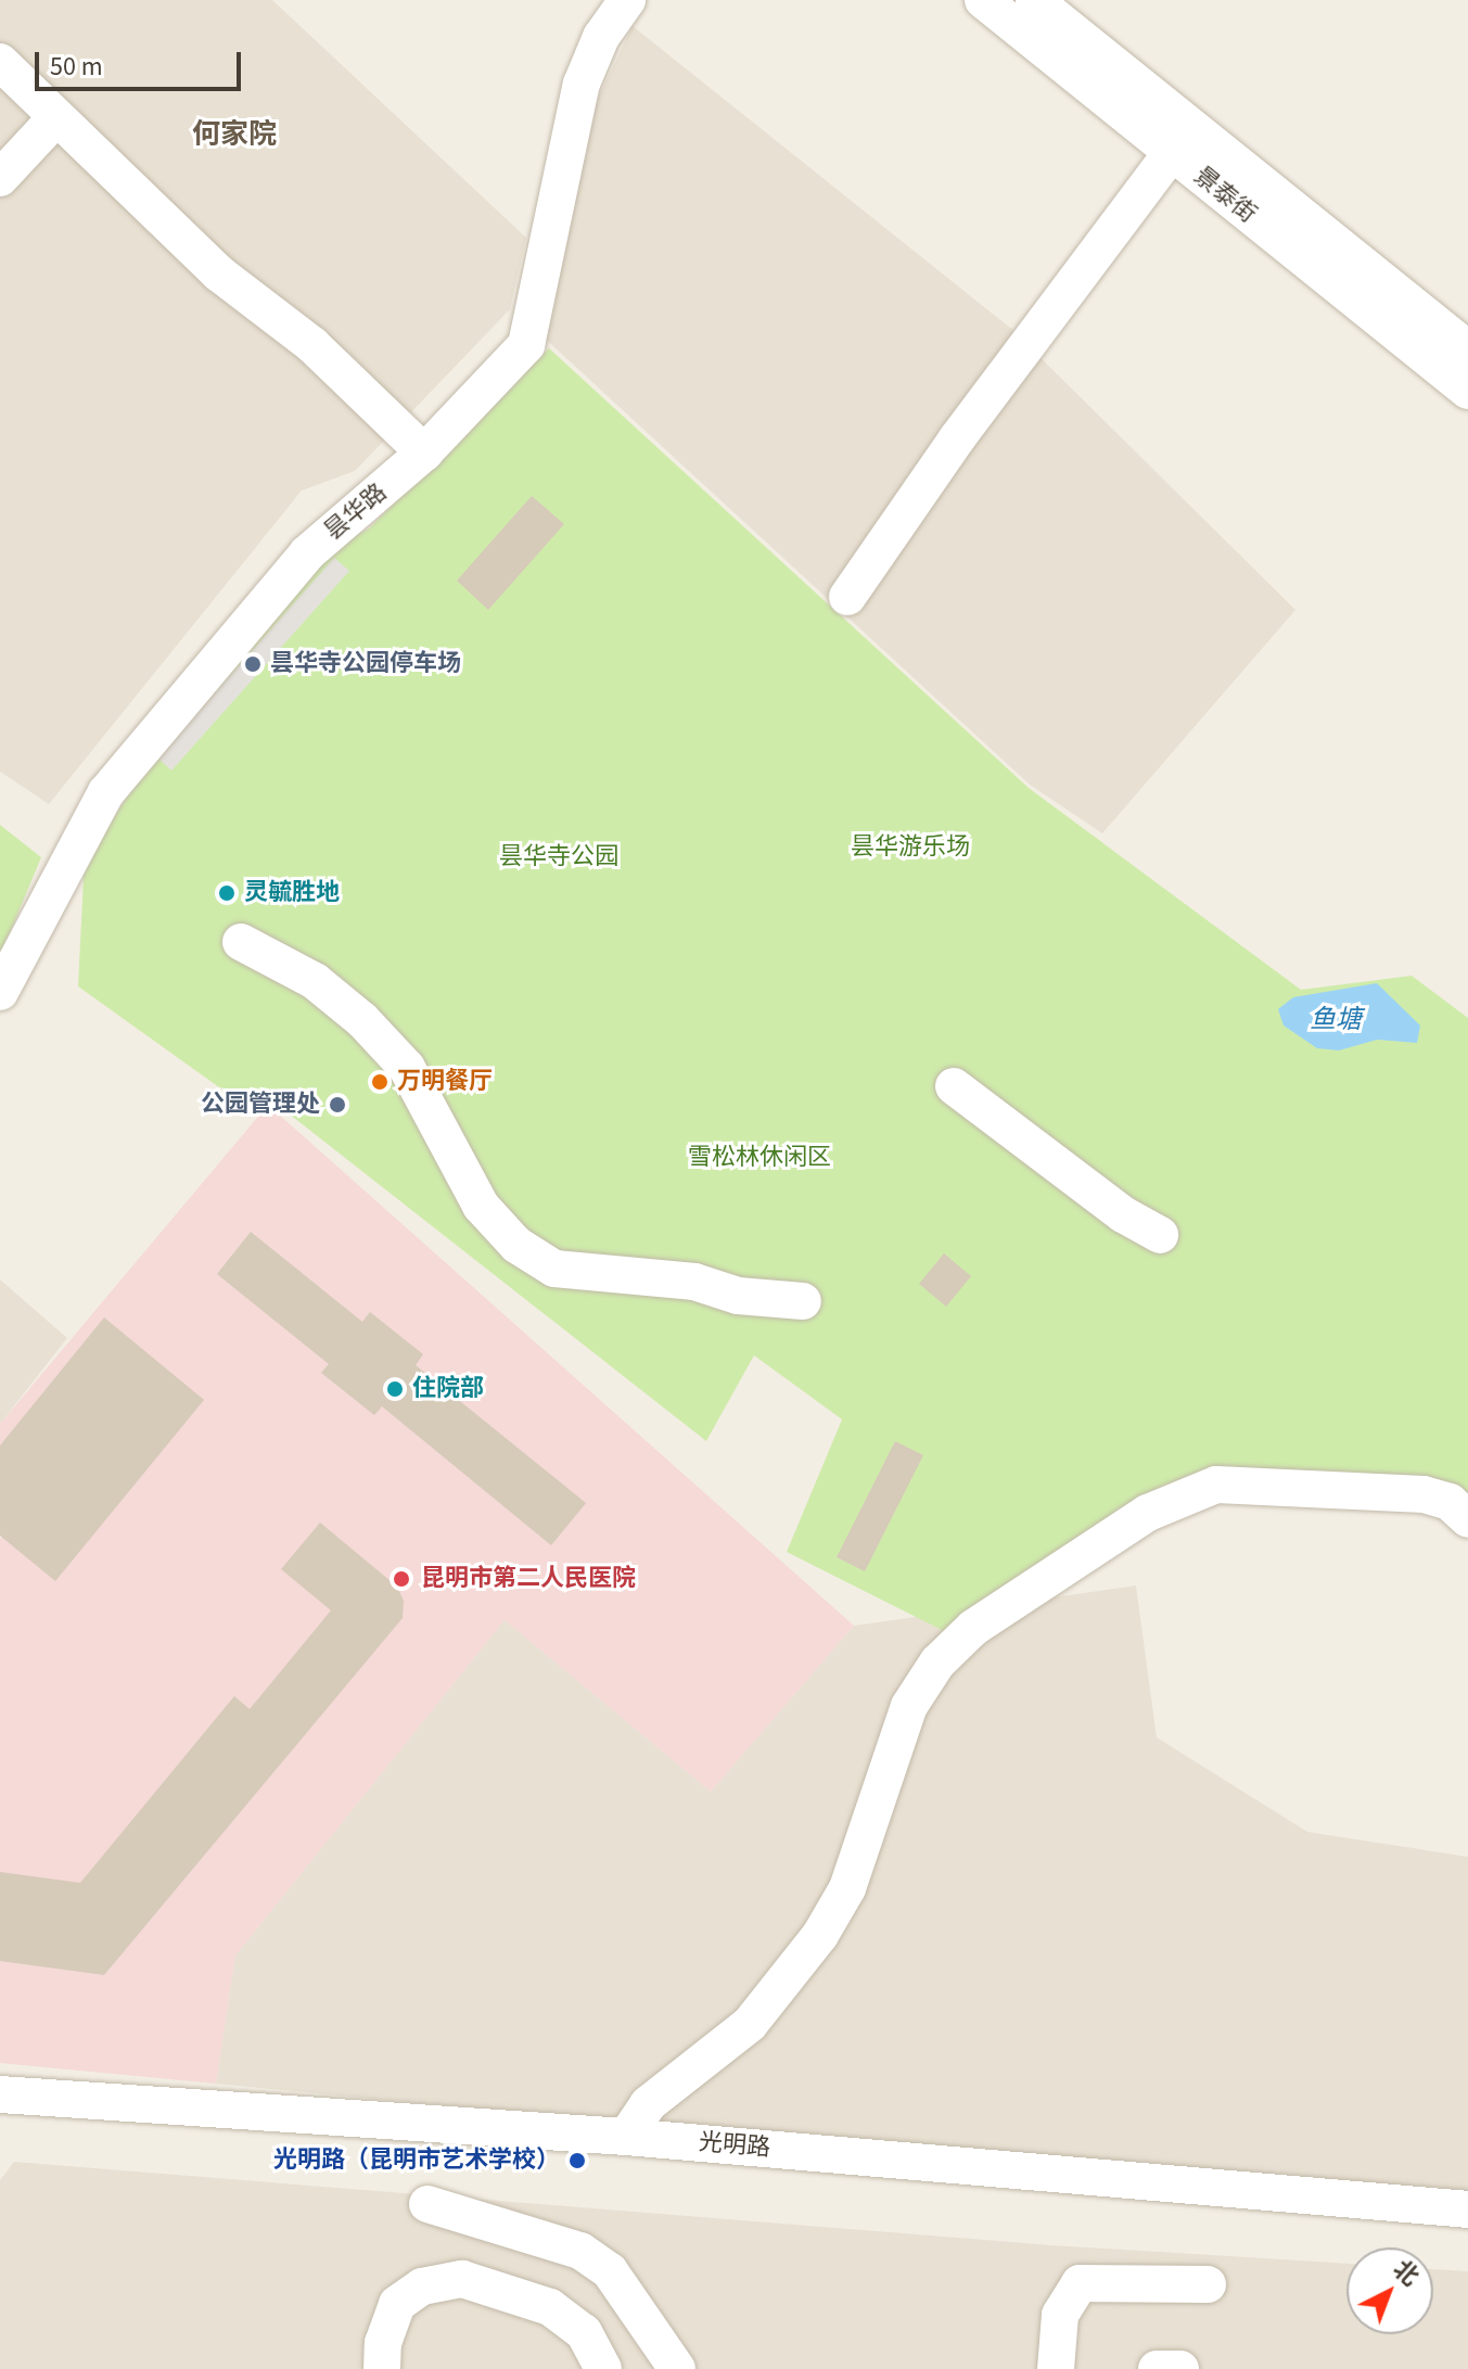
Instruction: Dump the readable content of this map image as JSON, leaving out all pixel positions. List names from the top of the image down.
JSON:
{
  "streets": {
    "street": ["景泰街", "昙华路", "光明路"]
  },
  "districts": ["何家院"],
  "water": ["鱼塘"],
  "parks": ["昙华游乐场", "昙华寺公园", "雪松林休闲区"],
  "places": [
    "昙华寺公园停车场",
    "灵毓胜地",
    "万明餐厅",
    "公园管理处",
    "住院部",
    "昆明市第二人民医院",
    "光明路（昆明市艺术学校）"
  ],
  "scale_bar": "50 m",
  "north": "top right"
}
